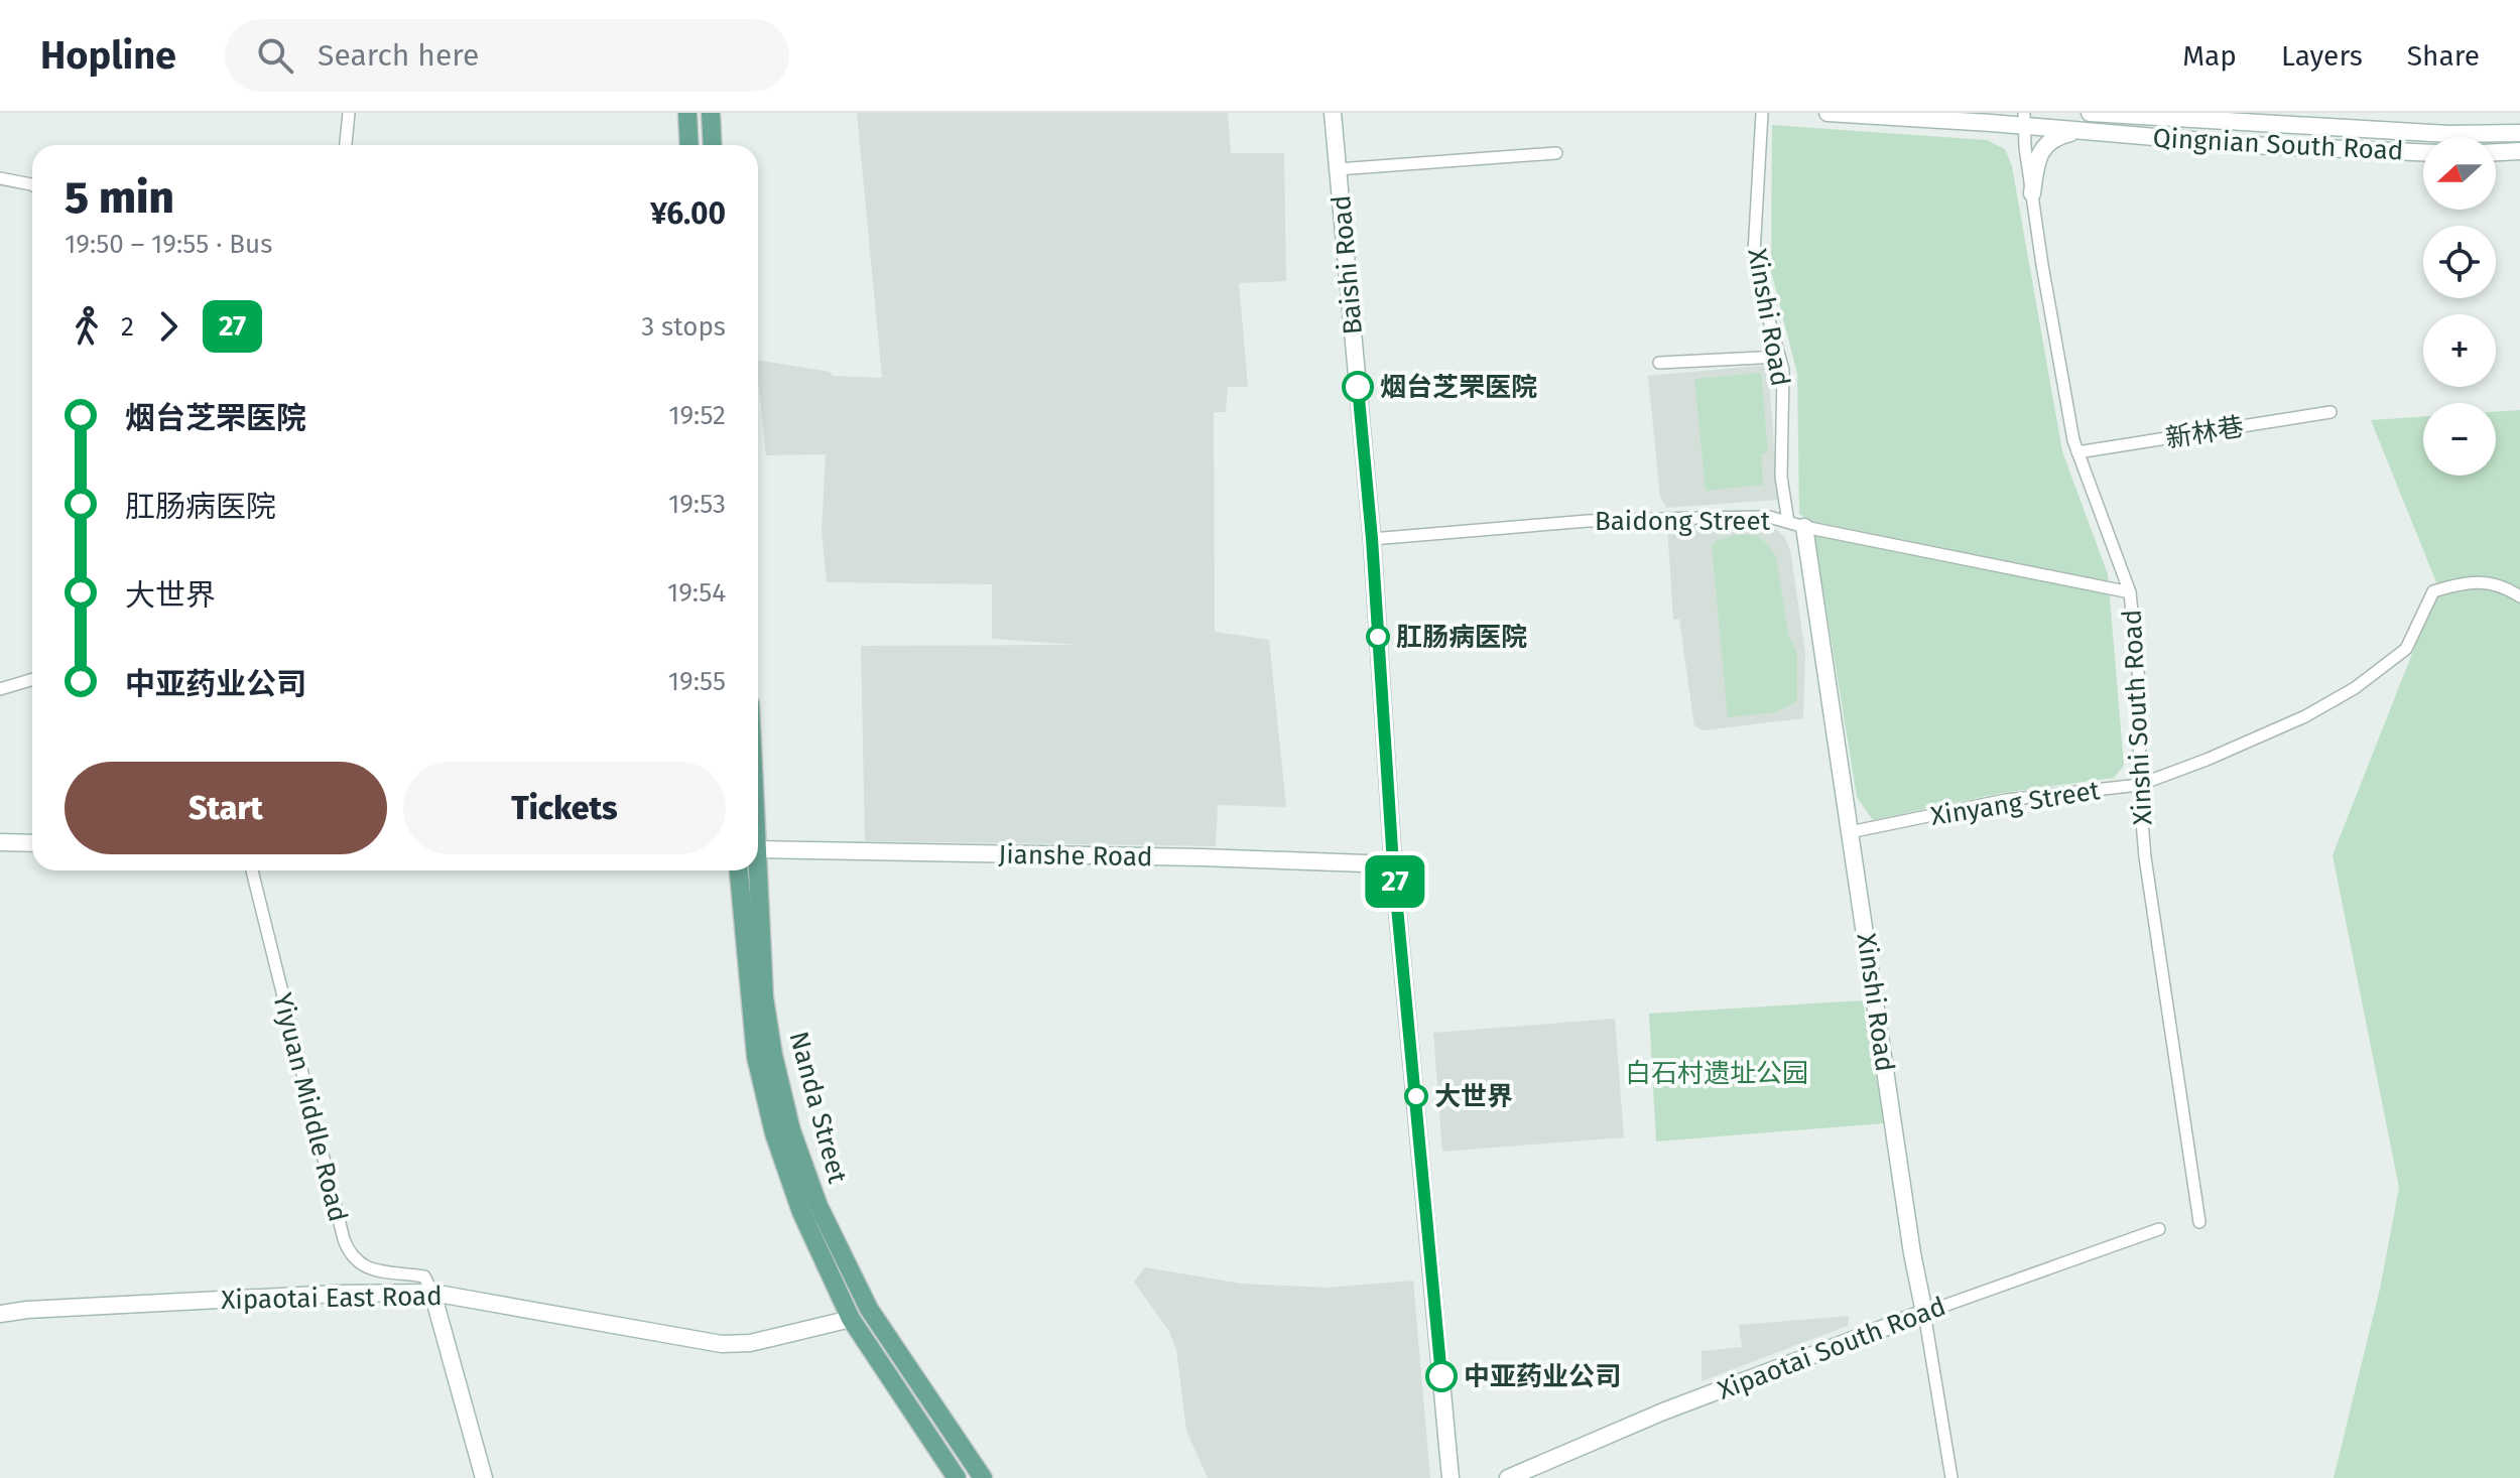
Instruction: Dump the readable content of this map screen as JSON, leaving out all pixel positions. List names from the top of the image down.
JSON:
{
  "streets": {
    "main road": ["Nanda Street"],
    "street": [
      "Qingnian South Road",
      "Baishi Road",
      "Xinshi Road",
      "新林巷",
      "Baidong Street",
      "Xinshi South Road",
      "Xinyang Street",
      "Jianshe Road",
      "Yiyuan Middle Road",
      "Xipaotai East Road",
      "Xipaotai South Road"
    ]
  },
  "crossings": [
    ["Qingnian South Road", "Xinshi South Road"],
    ["Baishi Road", "Baidong Street"],
    ["Baishi Road", "Jianshe Road"],
    ["Xinshi Road", "Baidong Street"],
    ["Xinshi Road", "Xinyang Street"],
    ["Xinshi Road", "Xipaotai South Road"],
    ["新林巷", "Xinshi South Road"],
    ["Baidong Street", "Xinshi South Road"],
    ["Xinshi South Road", "Xinyang Street"],
    ["Yiyuan Middle Road", "Xipaotai East Road"],
    ["Nanda Street", "Xipaotai East Road"]
  ],
  "parks": ["白石村遗址公园"],
  "places": [
    "烟台芝罘医院",
    "肛肠病医院",
    "大世界",
    "中亚药业公司"
  ],
  "lines": ["bus line 27"],
  "north": "left",
  "page": {
    "header": "Hopline",
    "search": "Search here",
    "nav": ["Map", "Layers", "Share"],
    "on_map": "27",
    "map_buttons": ["+", "−"],
    "heading": ["5 min", "19:50 – 19:55 · Bus", "¥6.00"],
    "legs": ["2", "27", "3 stops"],
    "list": [
      {
        "name": "烟台芝罘医院",
        "value": "19:52"
      },
      {
        "name": "肛肠病医院",
        "value": "19:53"
      },
      {
        "name": "大世界",
        "value": "19:54"
      },
      {
        "name": "中亚药业公司",
        "value": "19:55"
      }
    ],
    "buttons": ["Start", "Tickets"]
  }
}
